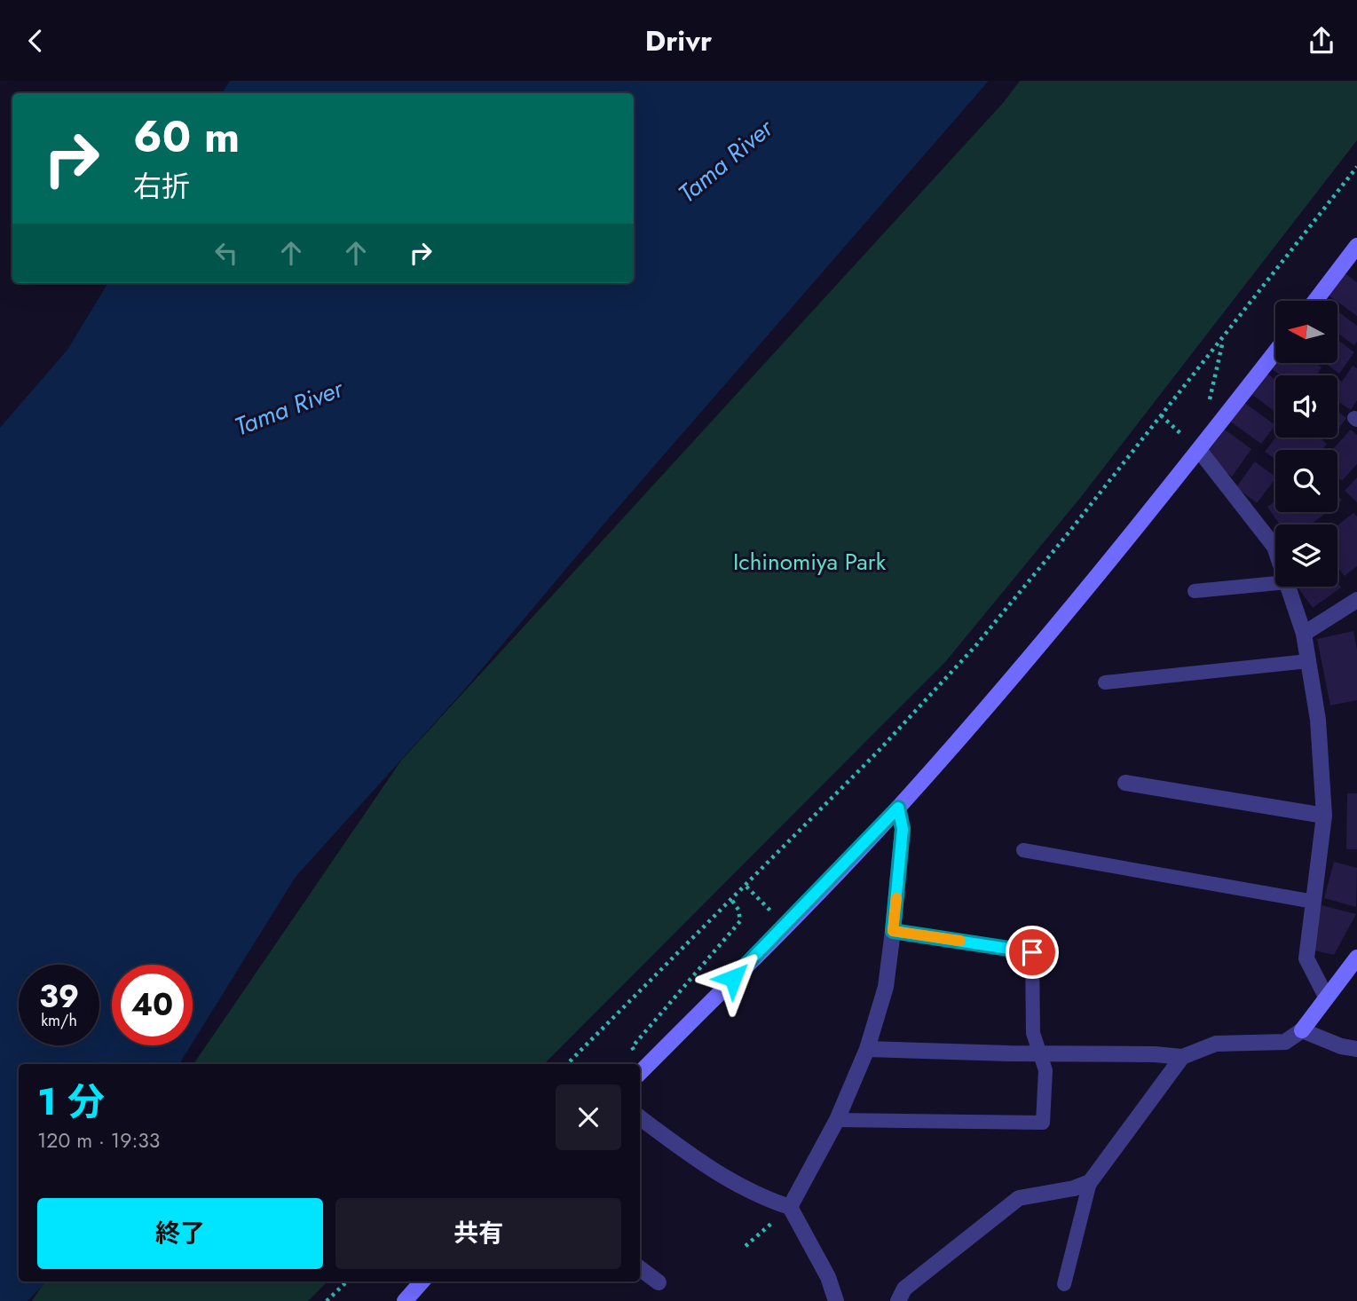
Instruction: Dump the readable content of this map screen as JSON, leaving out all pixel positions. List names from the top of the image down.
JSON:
{
  "water": ["Tama River"],
  "parks": ["Ichinomiya Park"],
  "north": "left",
  "page": {
    "header": "Drivr",
    "turn": ["60 m", "右折"],
    "speed": "39 km/h",
    "limit": "40",
    "heading": ["1 分", "120 m · 19:33"],
    "buttons": ["終了", "共有"]
  }
}
